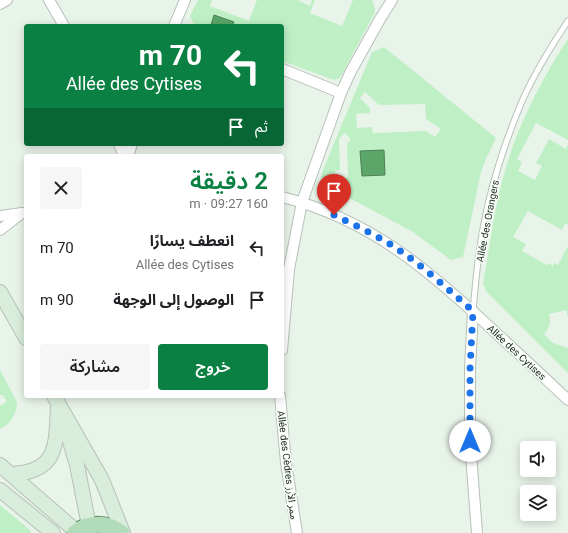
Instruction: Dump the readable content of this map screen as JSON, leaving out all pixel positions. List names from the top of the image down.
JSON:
{
  "streets": {
    "street": ["Allée des Orangers", "Allée des Cytises", "Allée des Cèdres ممر الأرز"]
  },
  "crossings": [
    ["Allée des Orangers", "Allée des Cytises"]
  ],
  "page": {
    "turn": ["70 m", "Allée des Cytises"],
    "then": "ثم",
    "heading": ["2 دقيقة", "160 m · 09:27"],
    "list": [
      {
        "name": "انعطف يسارًا",
        "note": "Allée des Cytises",
        "value": "70 m"
      },
      {
        "name": "الوصول إلى الوجهة",
        "value": "90 m"
      }
    ],
    "buttons": ["خروج", "مشاركة"]
  }
}
